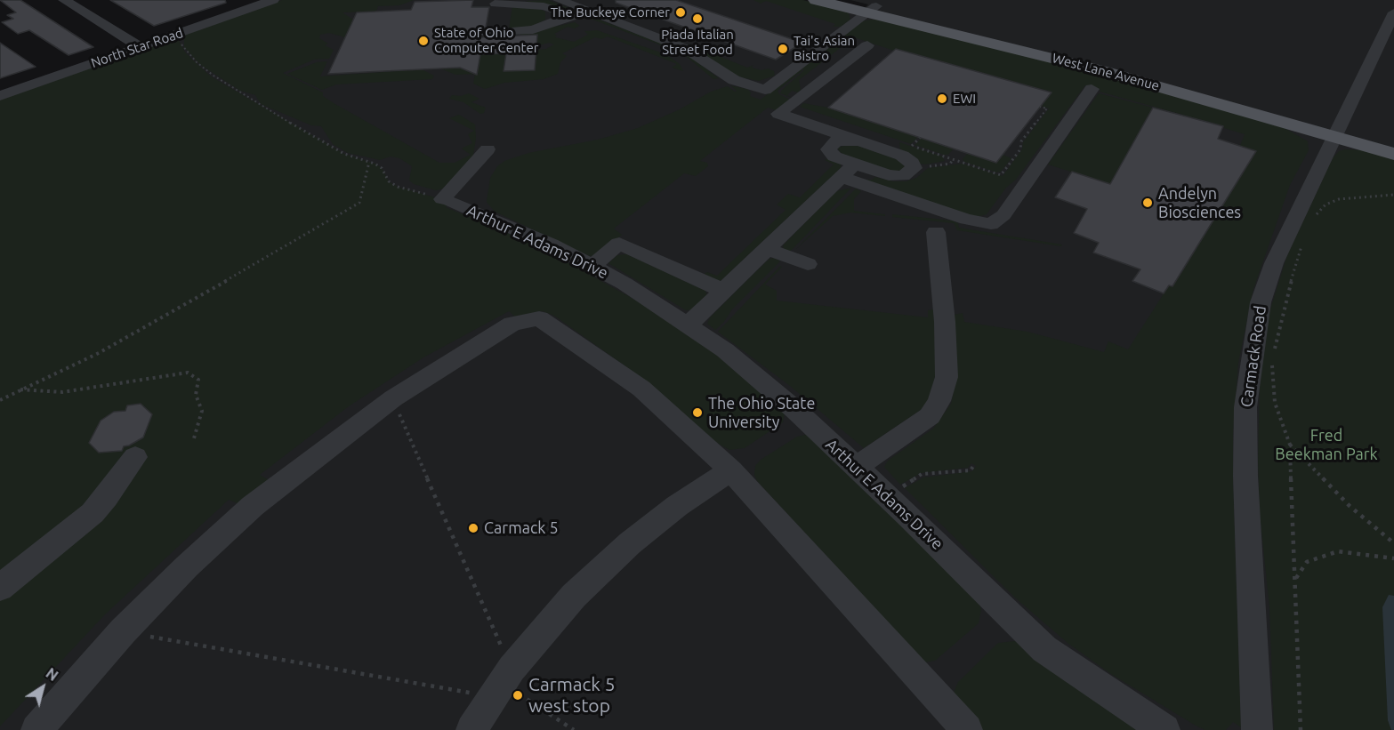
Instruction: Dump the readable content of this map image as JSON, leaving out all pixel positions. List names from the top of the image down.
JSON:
{
  "streets": {
    "main road": ["West Lane Avenue"],
    "street": ["North Star Road", "Arthur E Adams Drive", "Carmack Road"]
  },
  "crossings": [
    ["West Lane Avenue", "Carmack Road"]
  ],
  "parks": ["Fred Beekman Park"],
  "places": [
    "The Buckeye Corner",
    "Piada Italian Street Food",
    "State of Ohio Computer Center",
    "Tai's Asian Bistro",
    "EWI",
    "Andelyn Biosciences",
    "The Ohio State University",
    "Carmack 5",
    "Carmack 5 west stop"
  ],
  "north": "top right"
}
